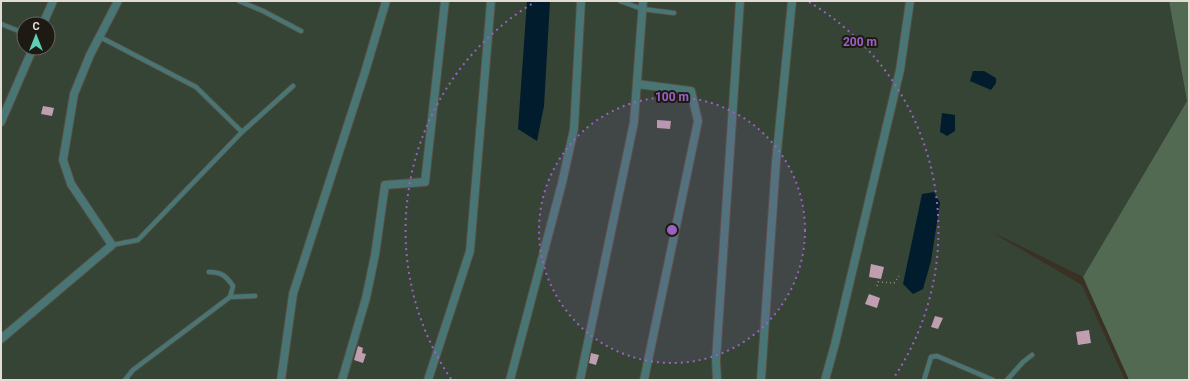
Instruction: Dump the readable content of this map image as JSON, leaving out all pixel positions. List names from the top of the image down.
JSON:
{
  "north": "top",
  "rings": ["200 m", "100 m"]
}
